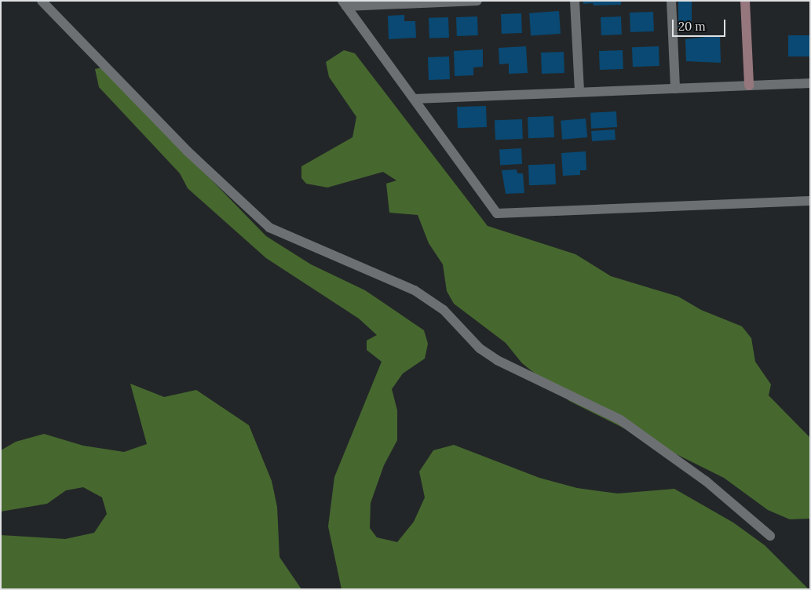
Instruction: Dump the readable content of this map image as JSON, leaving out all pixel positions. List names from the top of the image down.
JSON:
{
  "scale_bar": "20 m"
}
